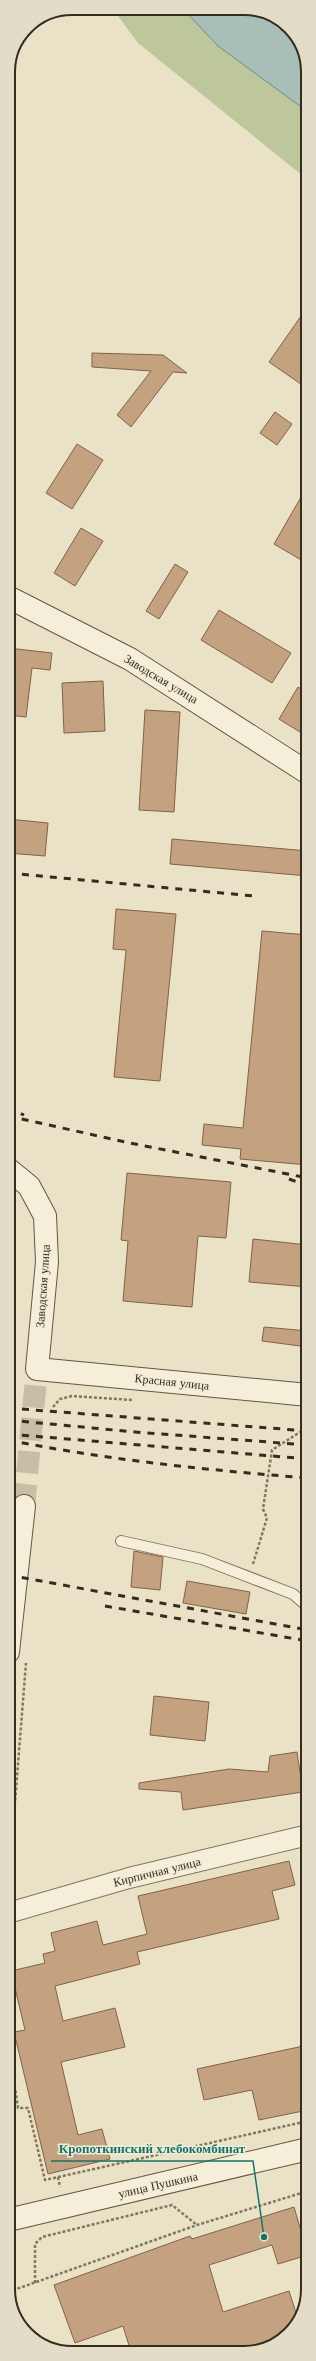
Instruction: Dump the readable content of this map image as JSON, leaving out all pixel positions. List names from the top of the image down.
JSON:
{
  "streets": {
    "main road": ["Заводская улица", "Красная улица", "улица Пушкина"],
    "street": ["Кирпичная улица"]
  },
  "crossings": [
    ["Заводская улица", "Красная улица"]
  ],
  "places": ["Кропоткинский хлебокомбинат"]
}
